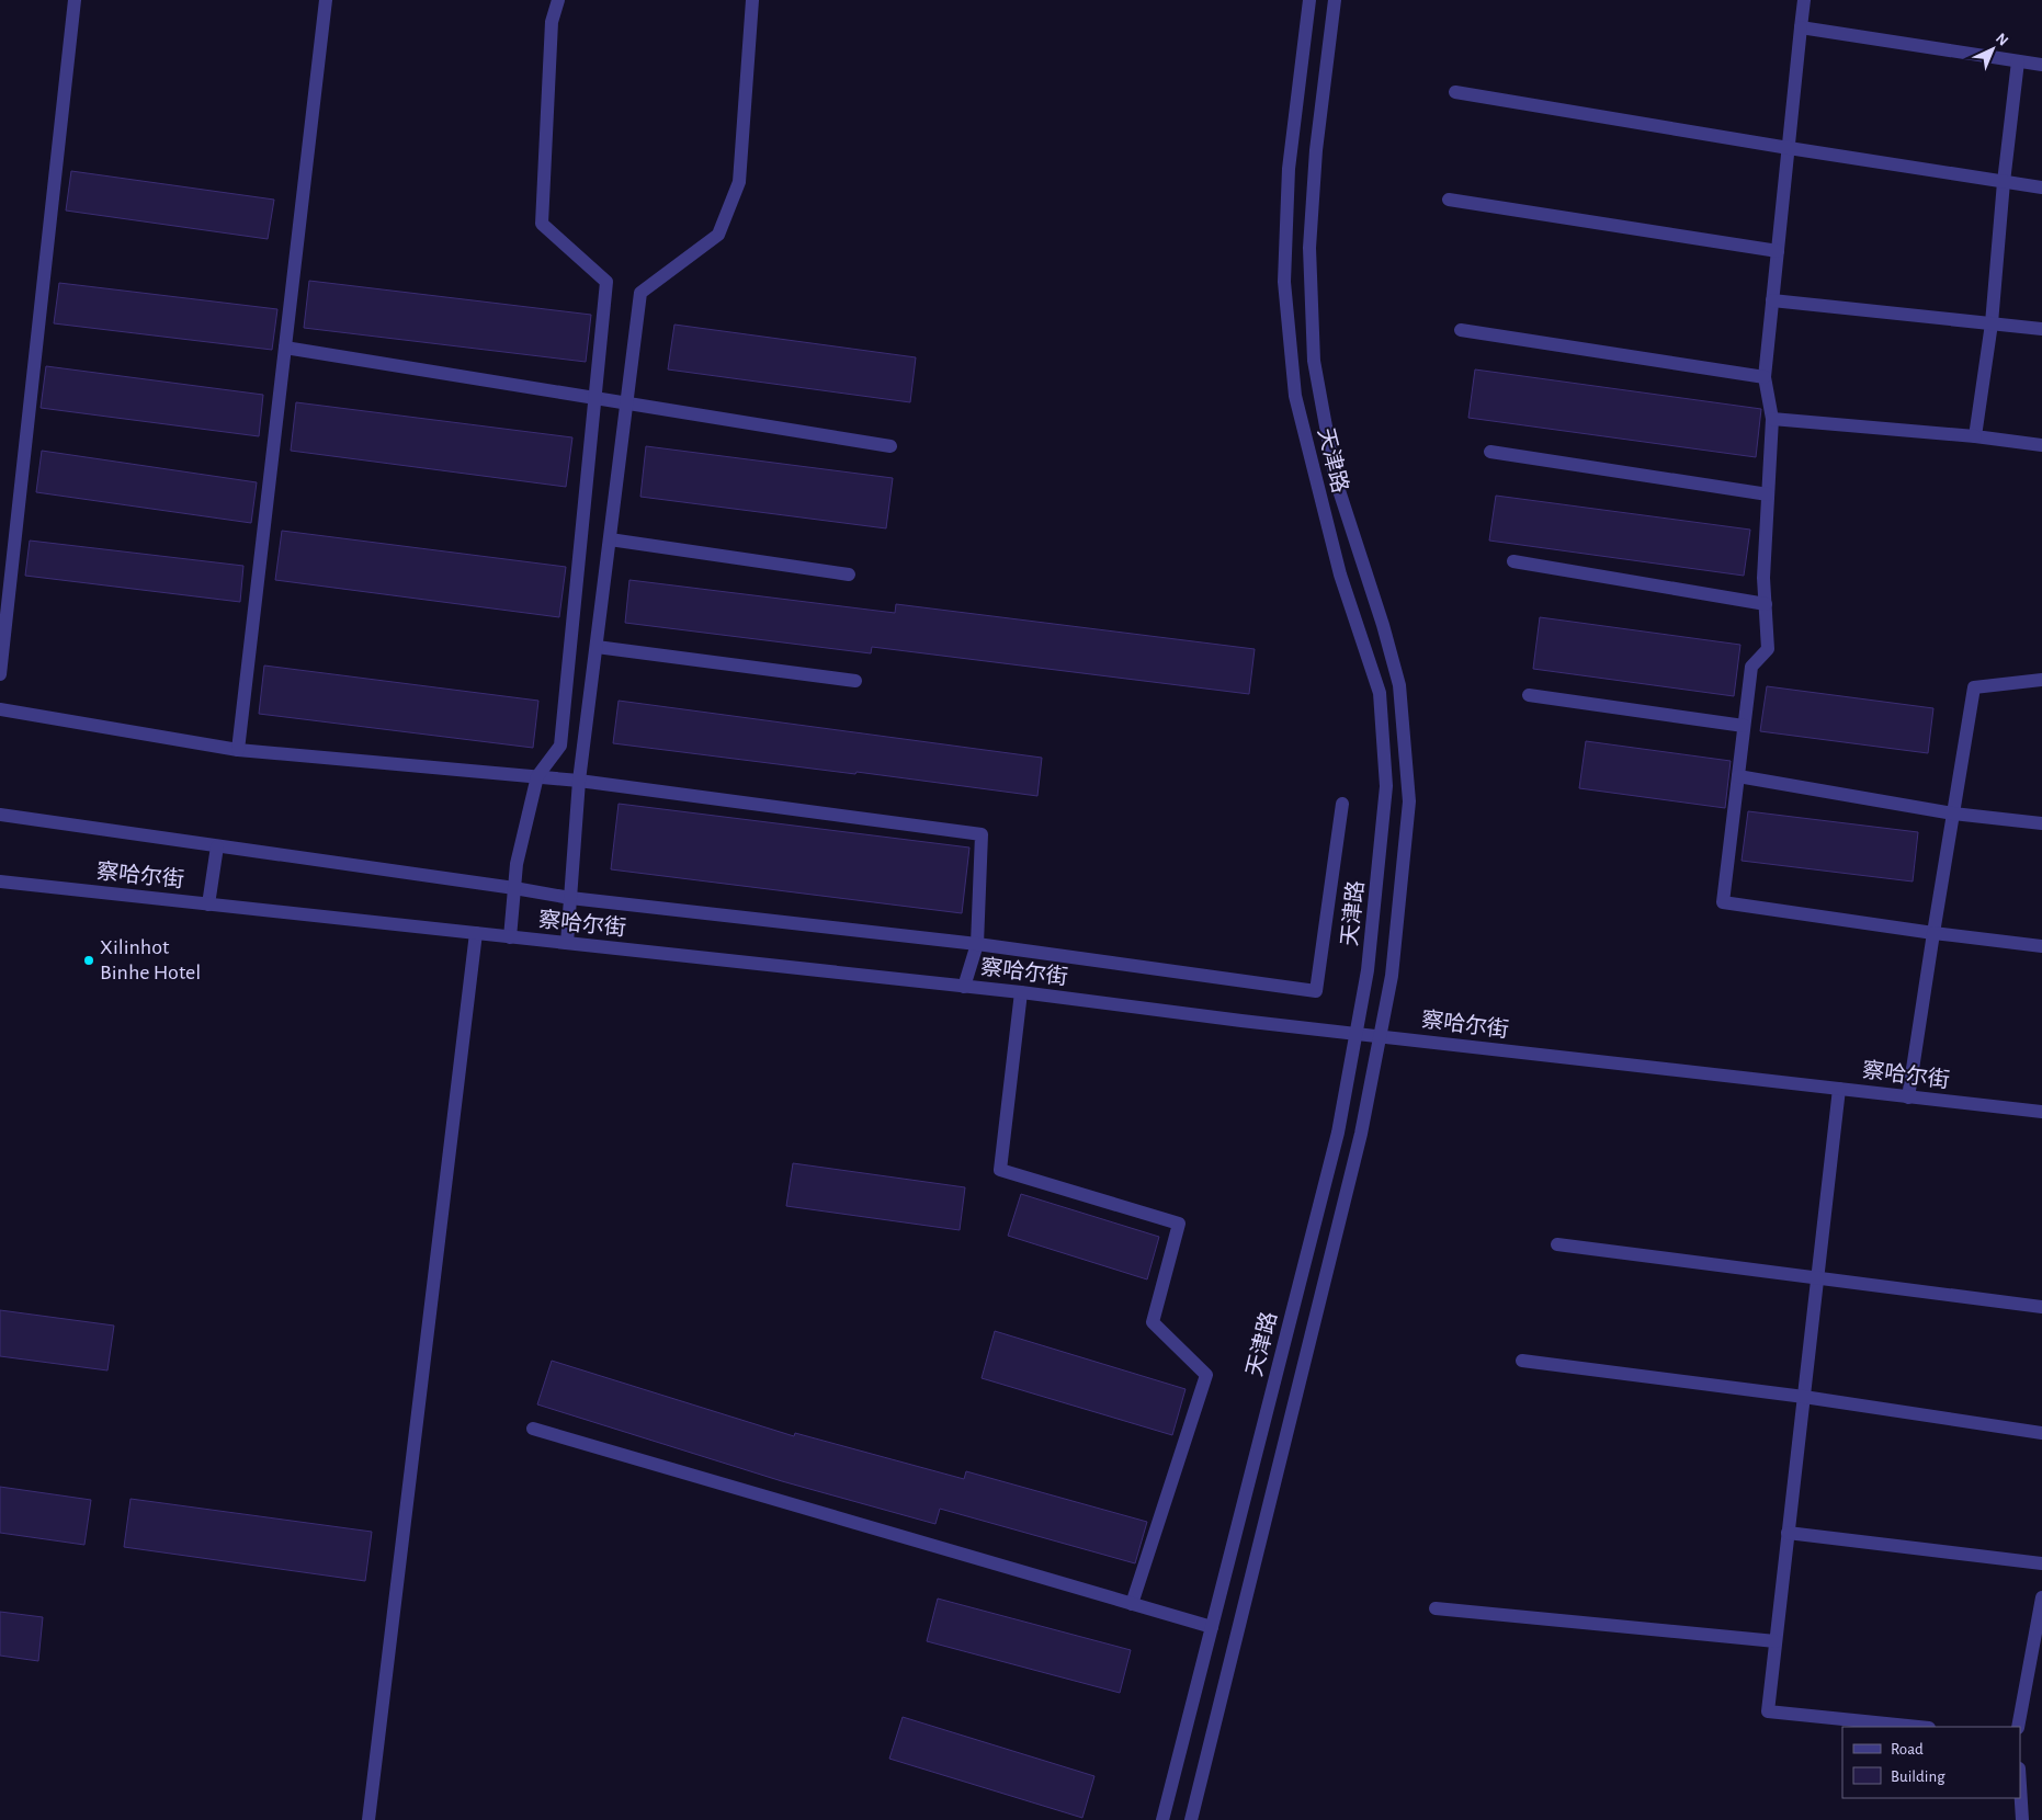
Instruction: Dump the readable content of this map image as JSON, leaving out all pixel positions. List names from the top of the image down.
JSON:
{
  "streets": {
    "street": ["天津路", "察哈尔街"]
  },
  "crossings": [
    ["天津路", "察哈尔街"]
  ],
  "places": ["Xilinhot Binhe Hotel"],
  "legend": ["Road", "Building"],
  "north": "top right"
}
